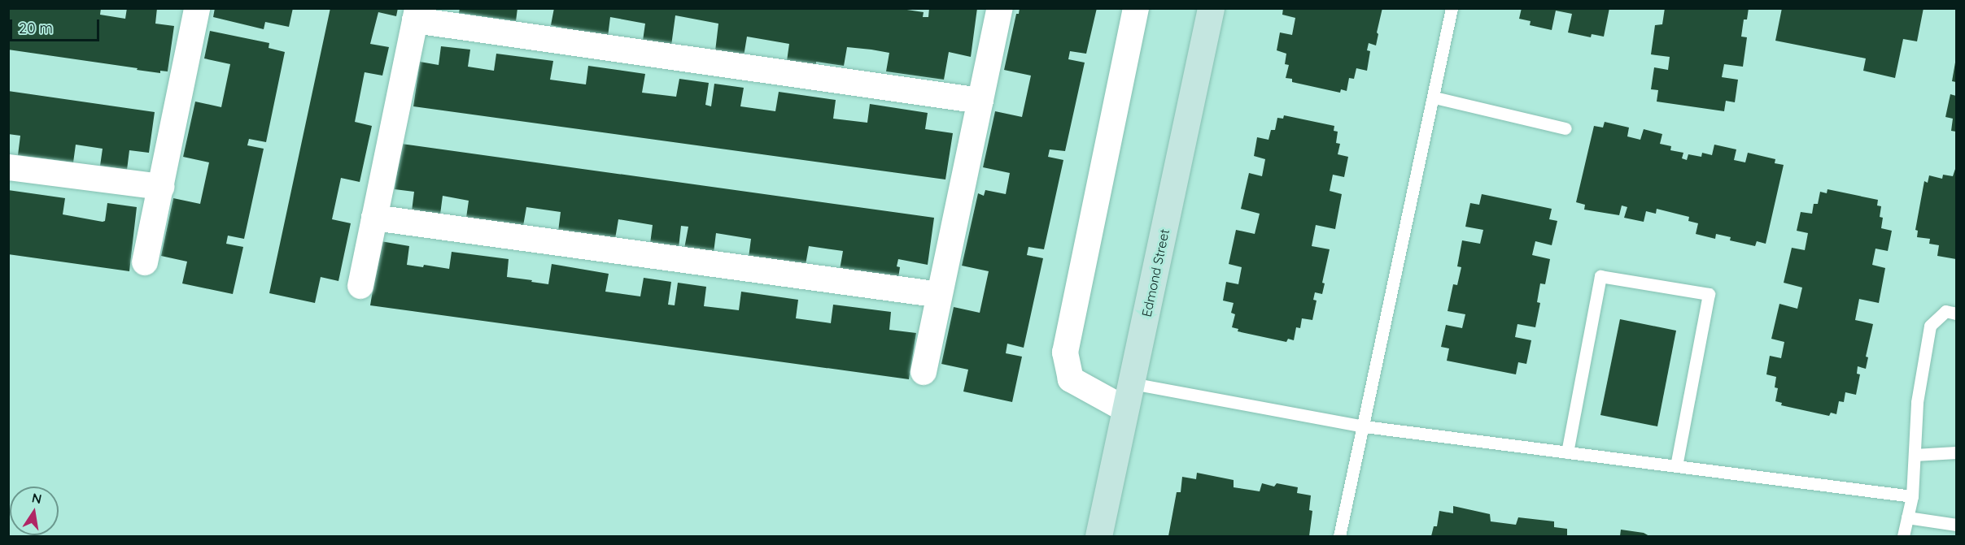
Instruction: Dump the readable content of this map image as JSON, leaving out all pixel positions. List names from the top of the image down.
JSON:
{
  "streets": {
    "street": ["Edmond Street"]
  },
  "scale_bar": "20 m",
  "north": "top"
}
